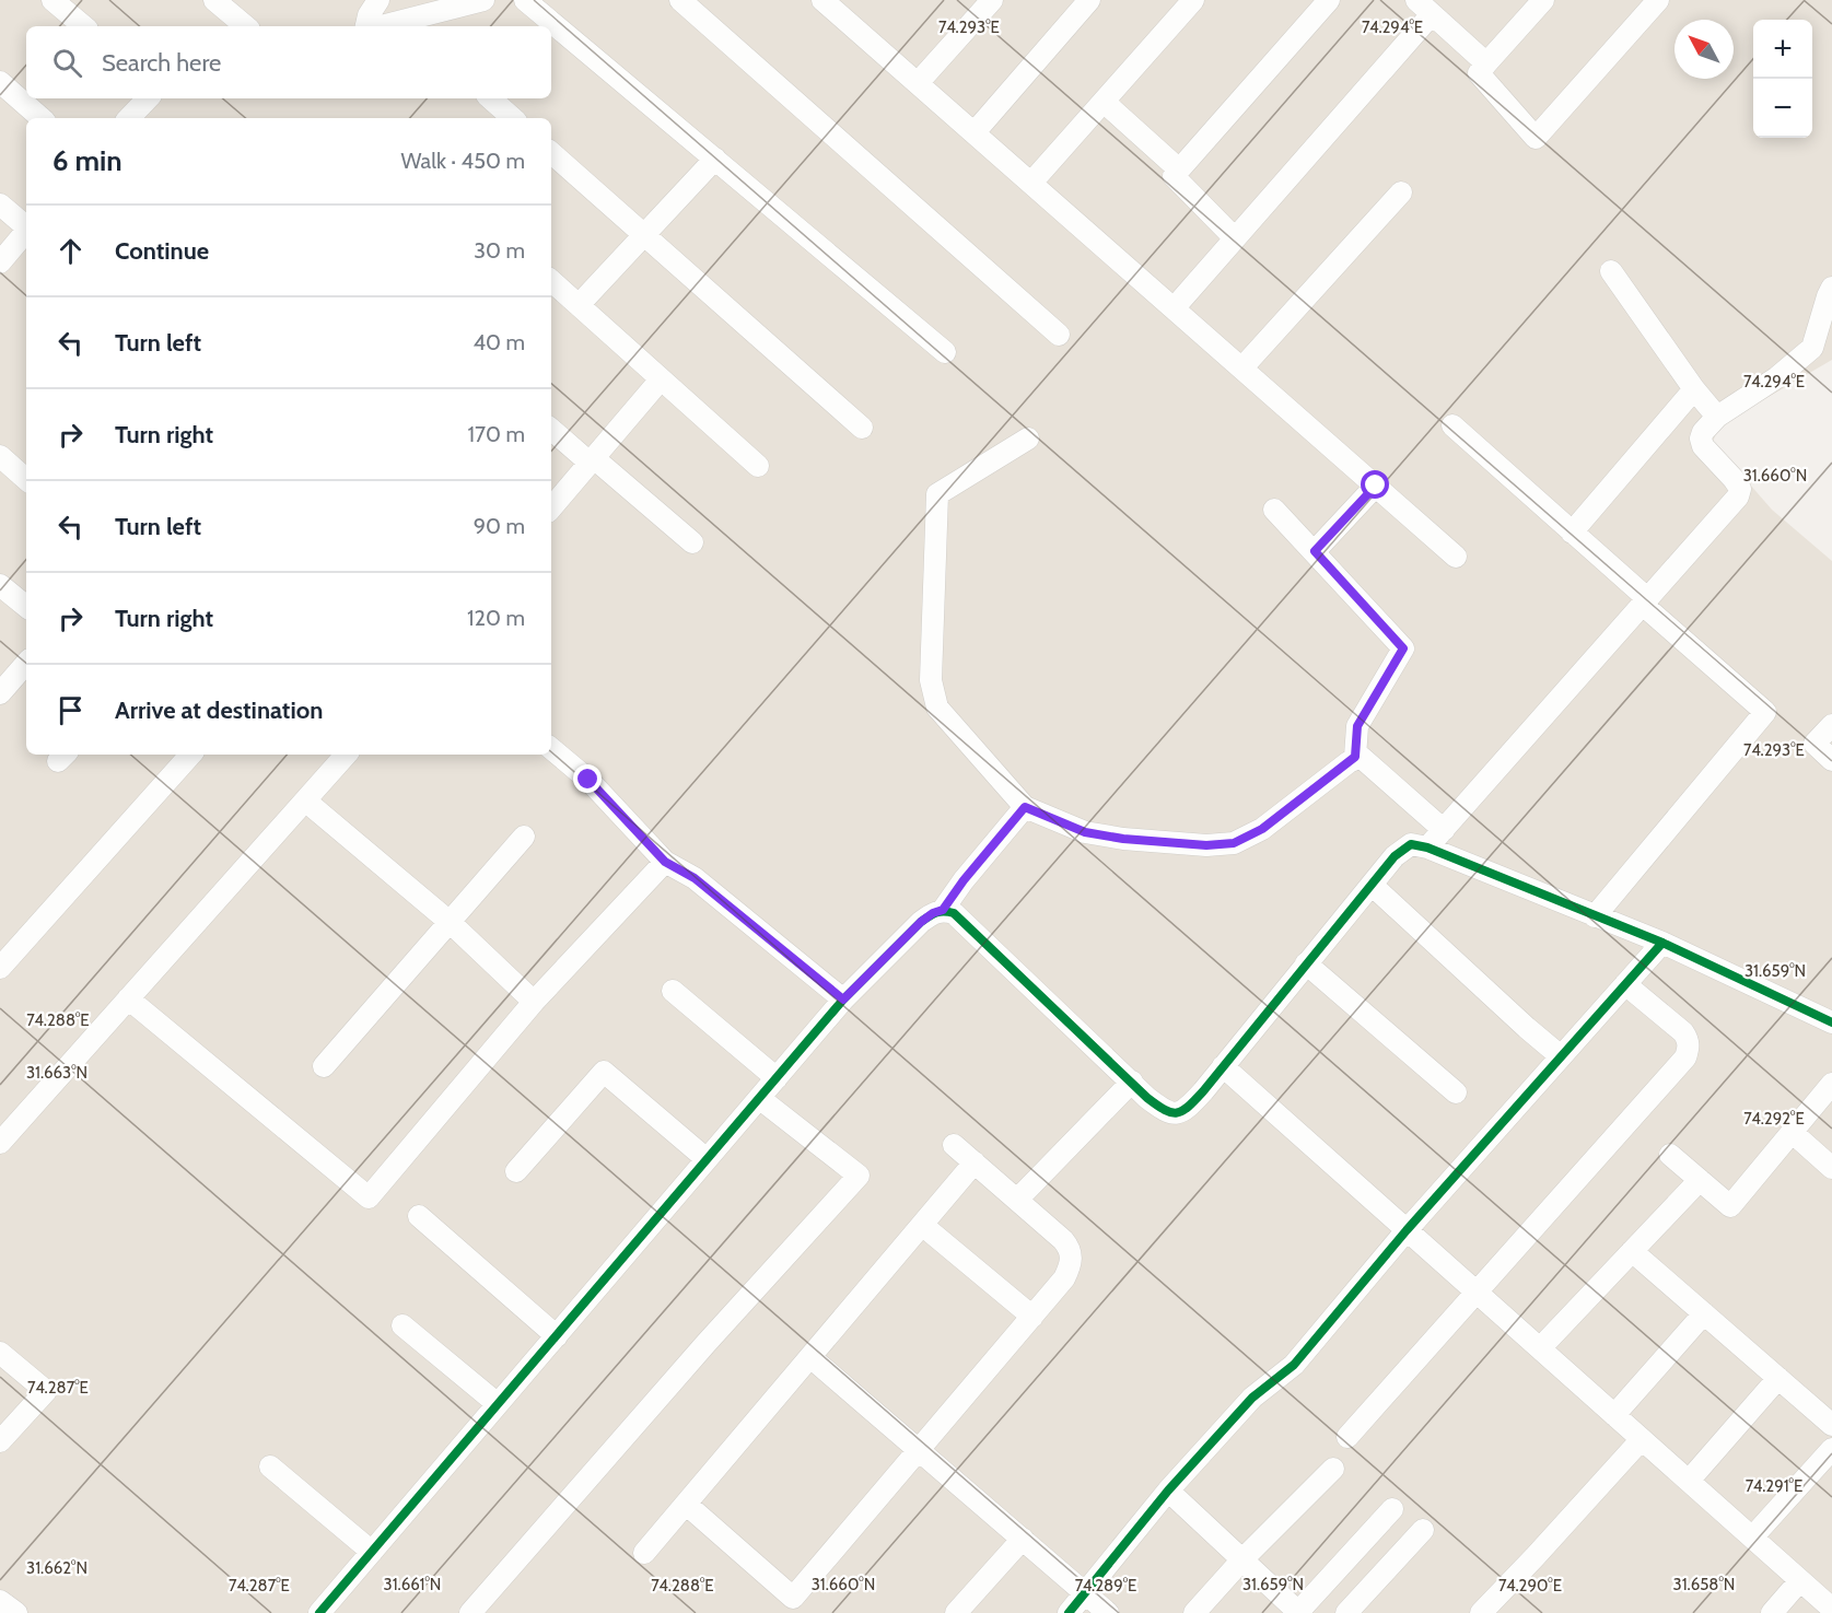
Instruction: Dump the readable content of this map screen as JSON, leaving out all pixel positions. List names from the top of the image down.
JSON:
{
  "north": "top left",
  "page": {
    "map_buttons": ["+", "−"],
    "search": "Search here",
    "heading": ["6 min", "Walk · 450 m"],
    "list": [
      ["Continue", "30 m"],
      ["Turn left", "40 m"],
      ["Turn right", "170 m"],
      ["Turn left", "90 m"],
      ["Turn right", "120 m"],
      "Arrive at destination"
    ]
  },
  "coordinates": [
    "74.293°E",
    "74.294°E",
    "31.660°N",
    "31.659°N",
    "74.288°E",
    "31.663°N",
    "74.292°E",
    "74.287°E",
    "74.291°E",
    "31.662°N",
    "31.661°N",
    "31.658°N",
    "74.289°E",
    "74.290°E"
  ]
}
